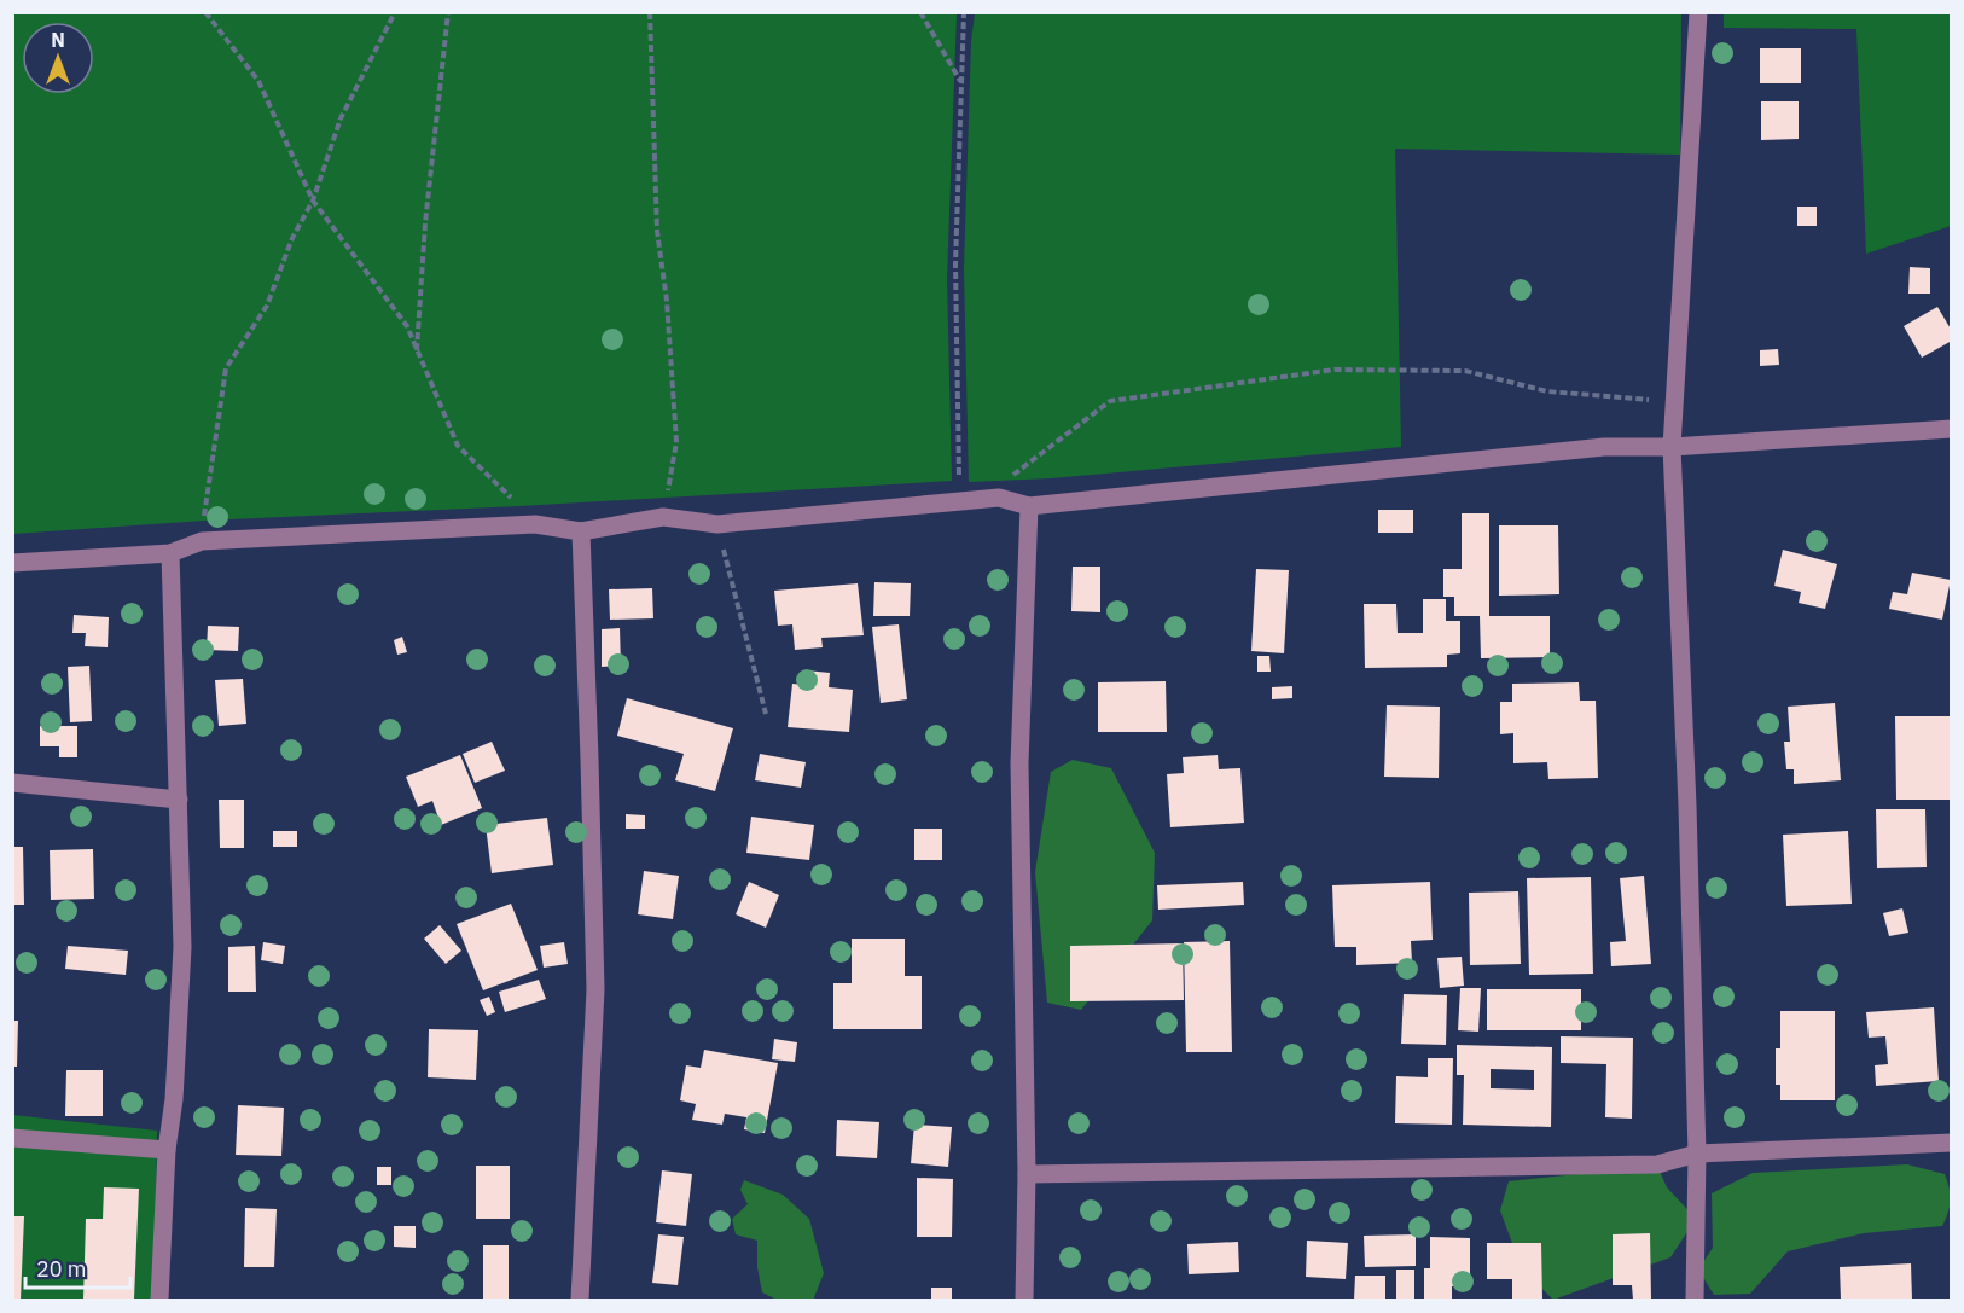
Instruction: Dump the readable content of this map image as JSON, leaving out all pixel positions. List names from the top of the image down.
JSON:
{
  "scale_bar": "20 m",
  "north": "top"
}
